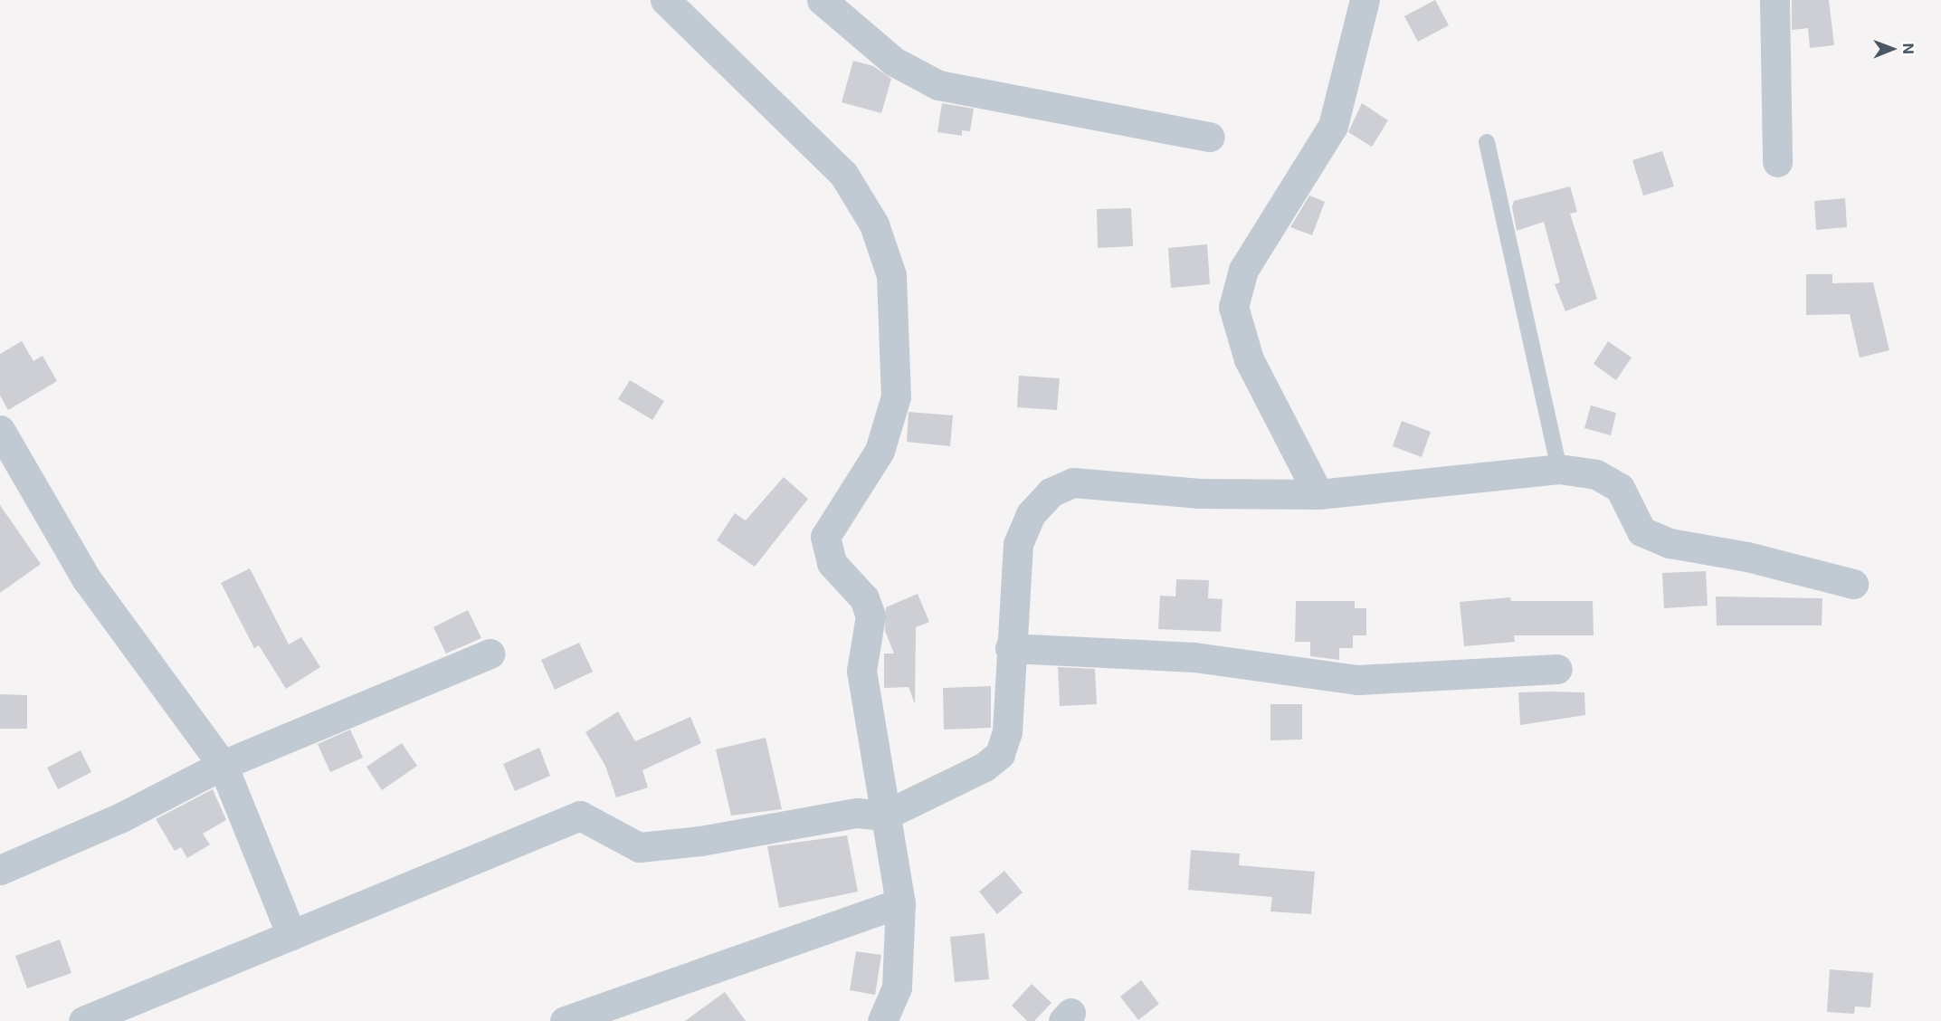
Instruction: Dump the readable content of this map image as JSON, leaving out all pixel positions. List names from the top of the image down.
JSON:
{
  "north": "right"
}
